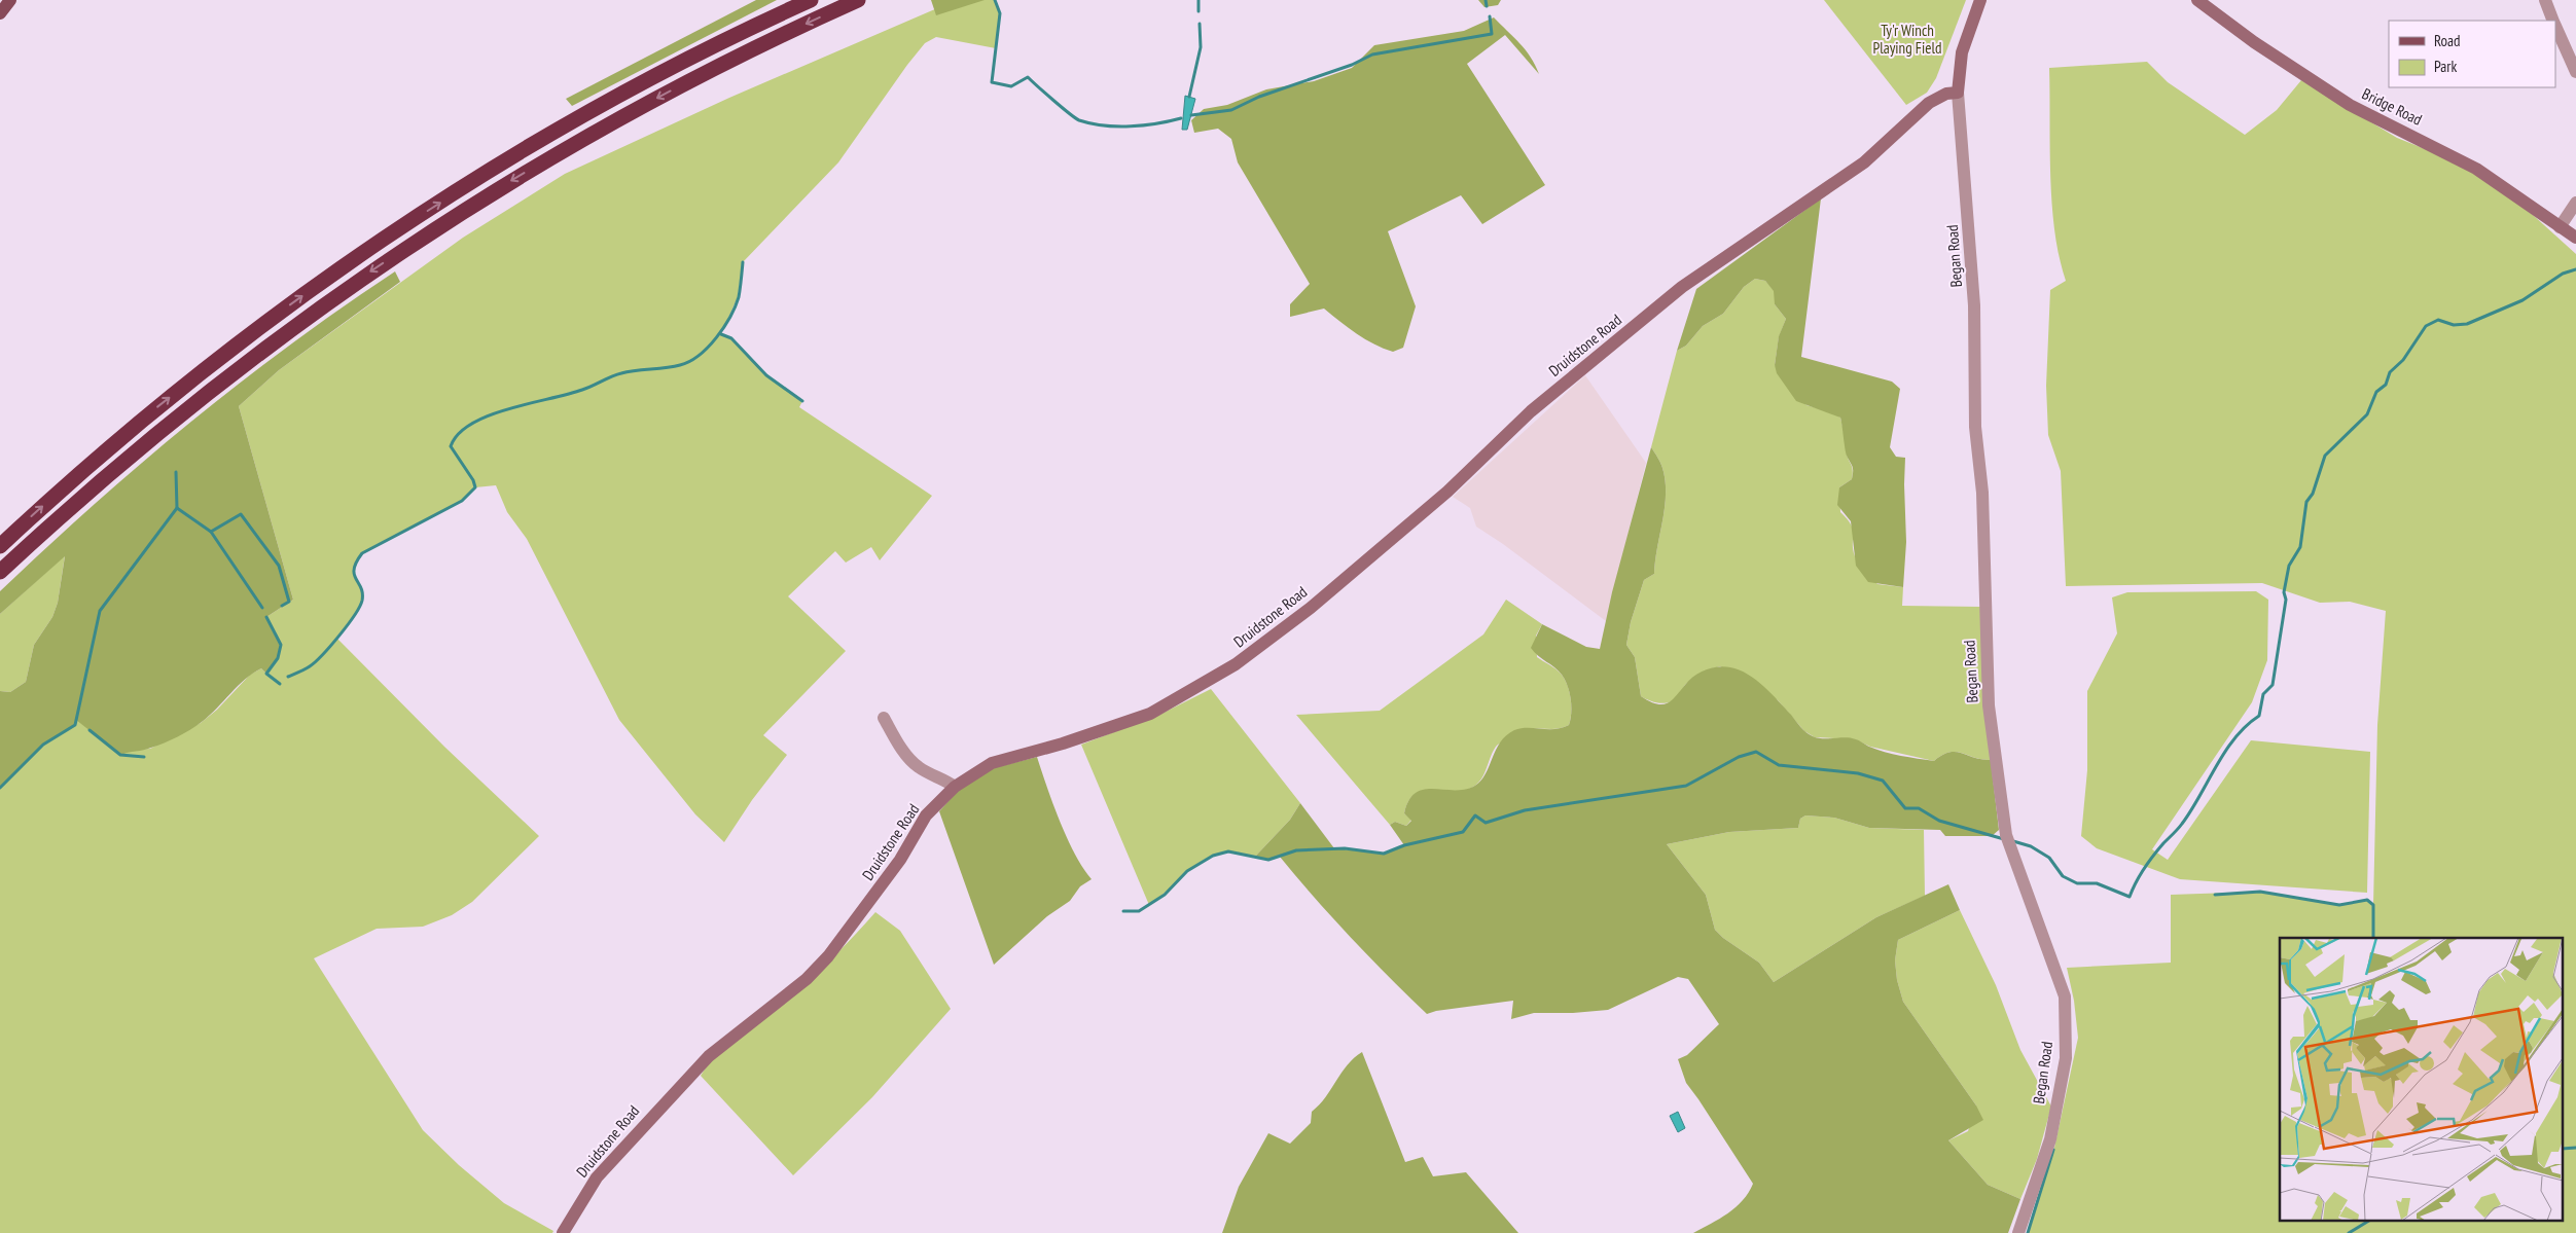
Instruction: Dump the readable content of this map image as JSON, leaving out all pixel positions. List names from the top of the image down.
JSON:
{
  "streets": {
    "street": ["Bridge Road", "Began Road", "Druidstone Road"]
  },
  "crossings": [
    ["Began Road", "Druidstone Road"]
  ],
  "parks": ["Ty'r Winch Playing Field"],
  "legend": ["Road", "Park"]
}
